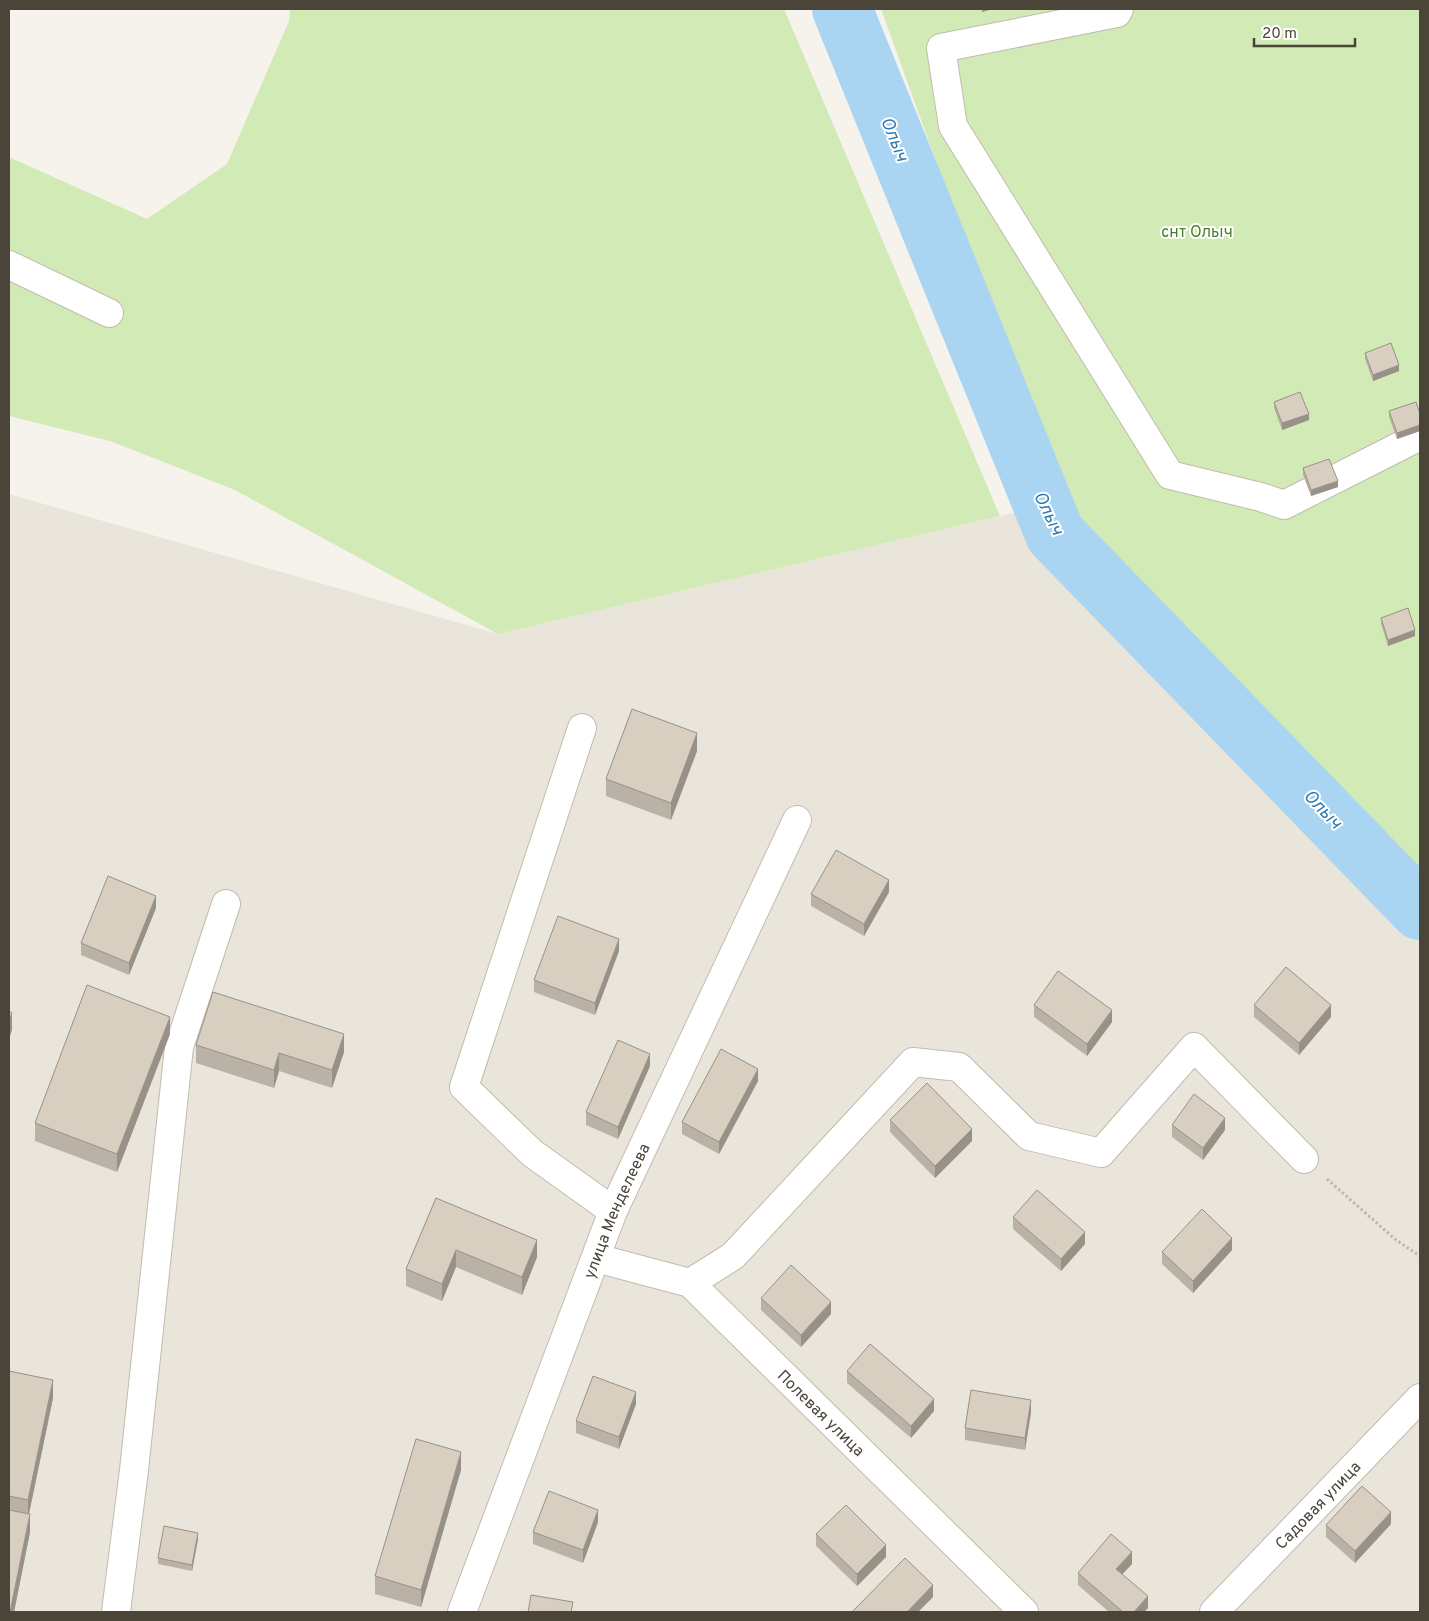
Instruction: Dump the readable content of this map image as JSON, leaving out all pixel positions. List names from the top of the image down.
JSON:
{
  "streets": {
    "street": ["улица Менделеева", "Полевая улица", "Садовая улица"]
  },
  "crossings": [
    ["улица Менделеева", "Полевая улица"]
  ],
  "water": ["Олыч"],
  "parks": ["снт Олыч"],
  "scale_bar": "20 m"
}
